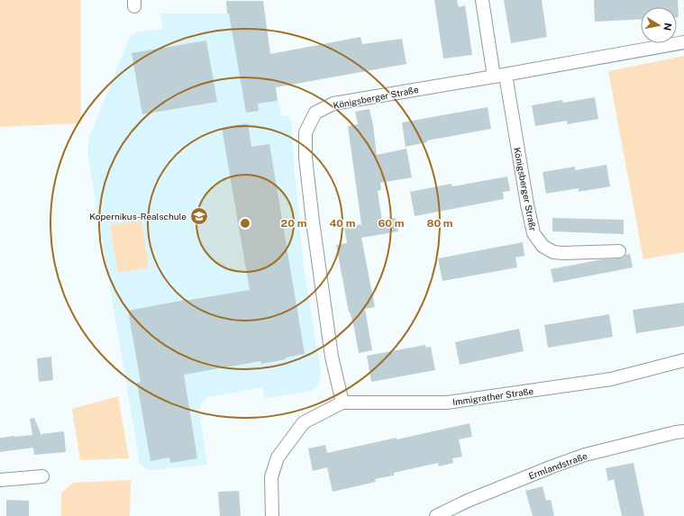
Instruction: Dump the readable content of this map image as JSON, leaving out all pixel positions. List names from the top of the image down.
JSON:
{
  "streets": {
    "street": [
      "Königsberger Straße",
      "Königsberger Straßr",
      "Immigrather Straße",
      "Ermlandstraße"
    ]
  },
  "crossings": [
    ["Königsberger Straße", "Königsberger Straßr"],
    ["Königsberger Straße", "Immigrather Straße"]
  ],
  "places": {
    "school or university": ["Kopernikus-Realschule"]
  },
  "north": "right",
  "rings": [
    "20 m",
    "40 m",
    "60 m",
    "80 m"
  ]
}
